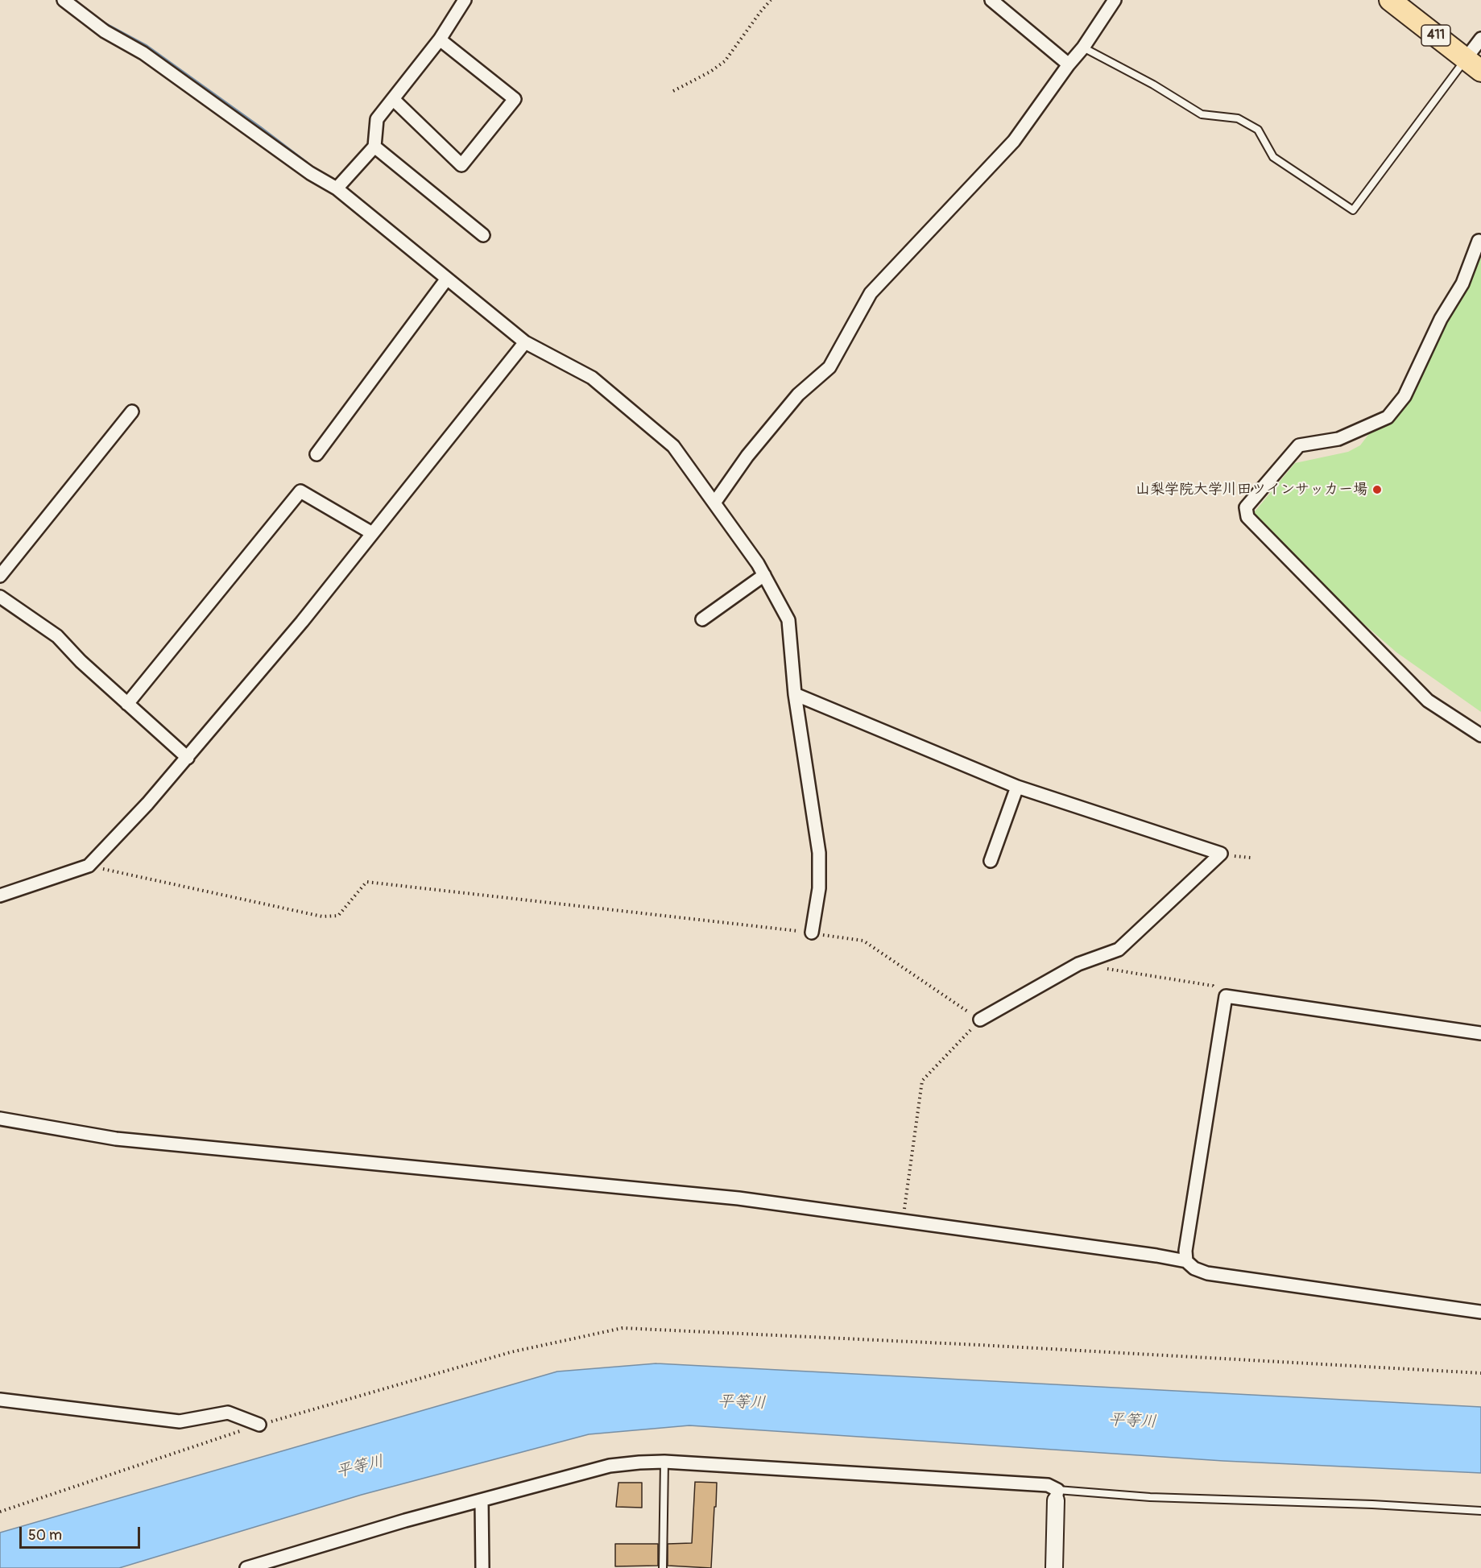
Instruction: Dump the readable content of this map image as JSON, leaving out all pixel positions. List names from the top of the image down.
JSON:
{
  "streets": {
    "highway": ["411"]
  },
  "water": ["平等川"],
  "places": ["山梨学院大学川田ツインサッカー場"],
  "scale_bar": "50 m"
}
